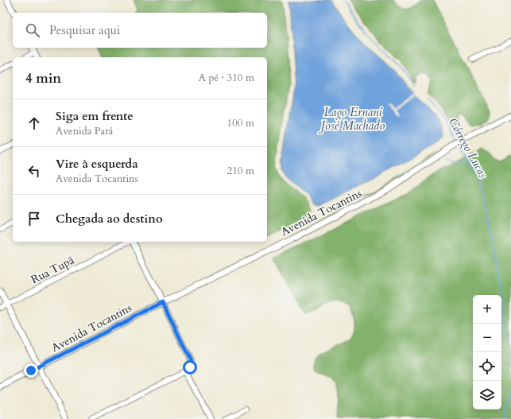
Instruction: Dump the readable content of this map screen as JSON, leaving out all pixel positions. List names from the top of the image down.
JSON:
{
  "streets": {
    "street": ["Avenida Tocantins", "Rua Tupã"]
  },
  "water": ["Lago Ernani José Machado", "Córrego Lucas"],
  "page": {
    "search": "Pesquisar aqui",
    "heading": ["4 min", "A pé · 310 m"],
    "list": [
      ["Siga em frente", "Avenida Pará", "100 m"],
      ["Vire à esquerda", "Avenida Tocantins", "210 m"],
      "Chegada ao destino"
    ],
    "map_buttons": ["+", "−"]
  }
}
